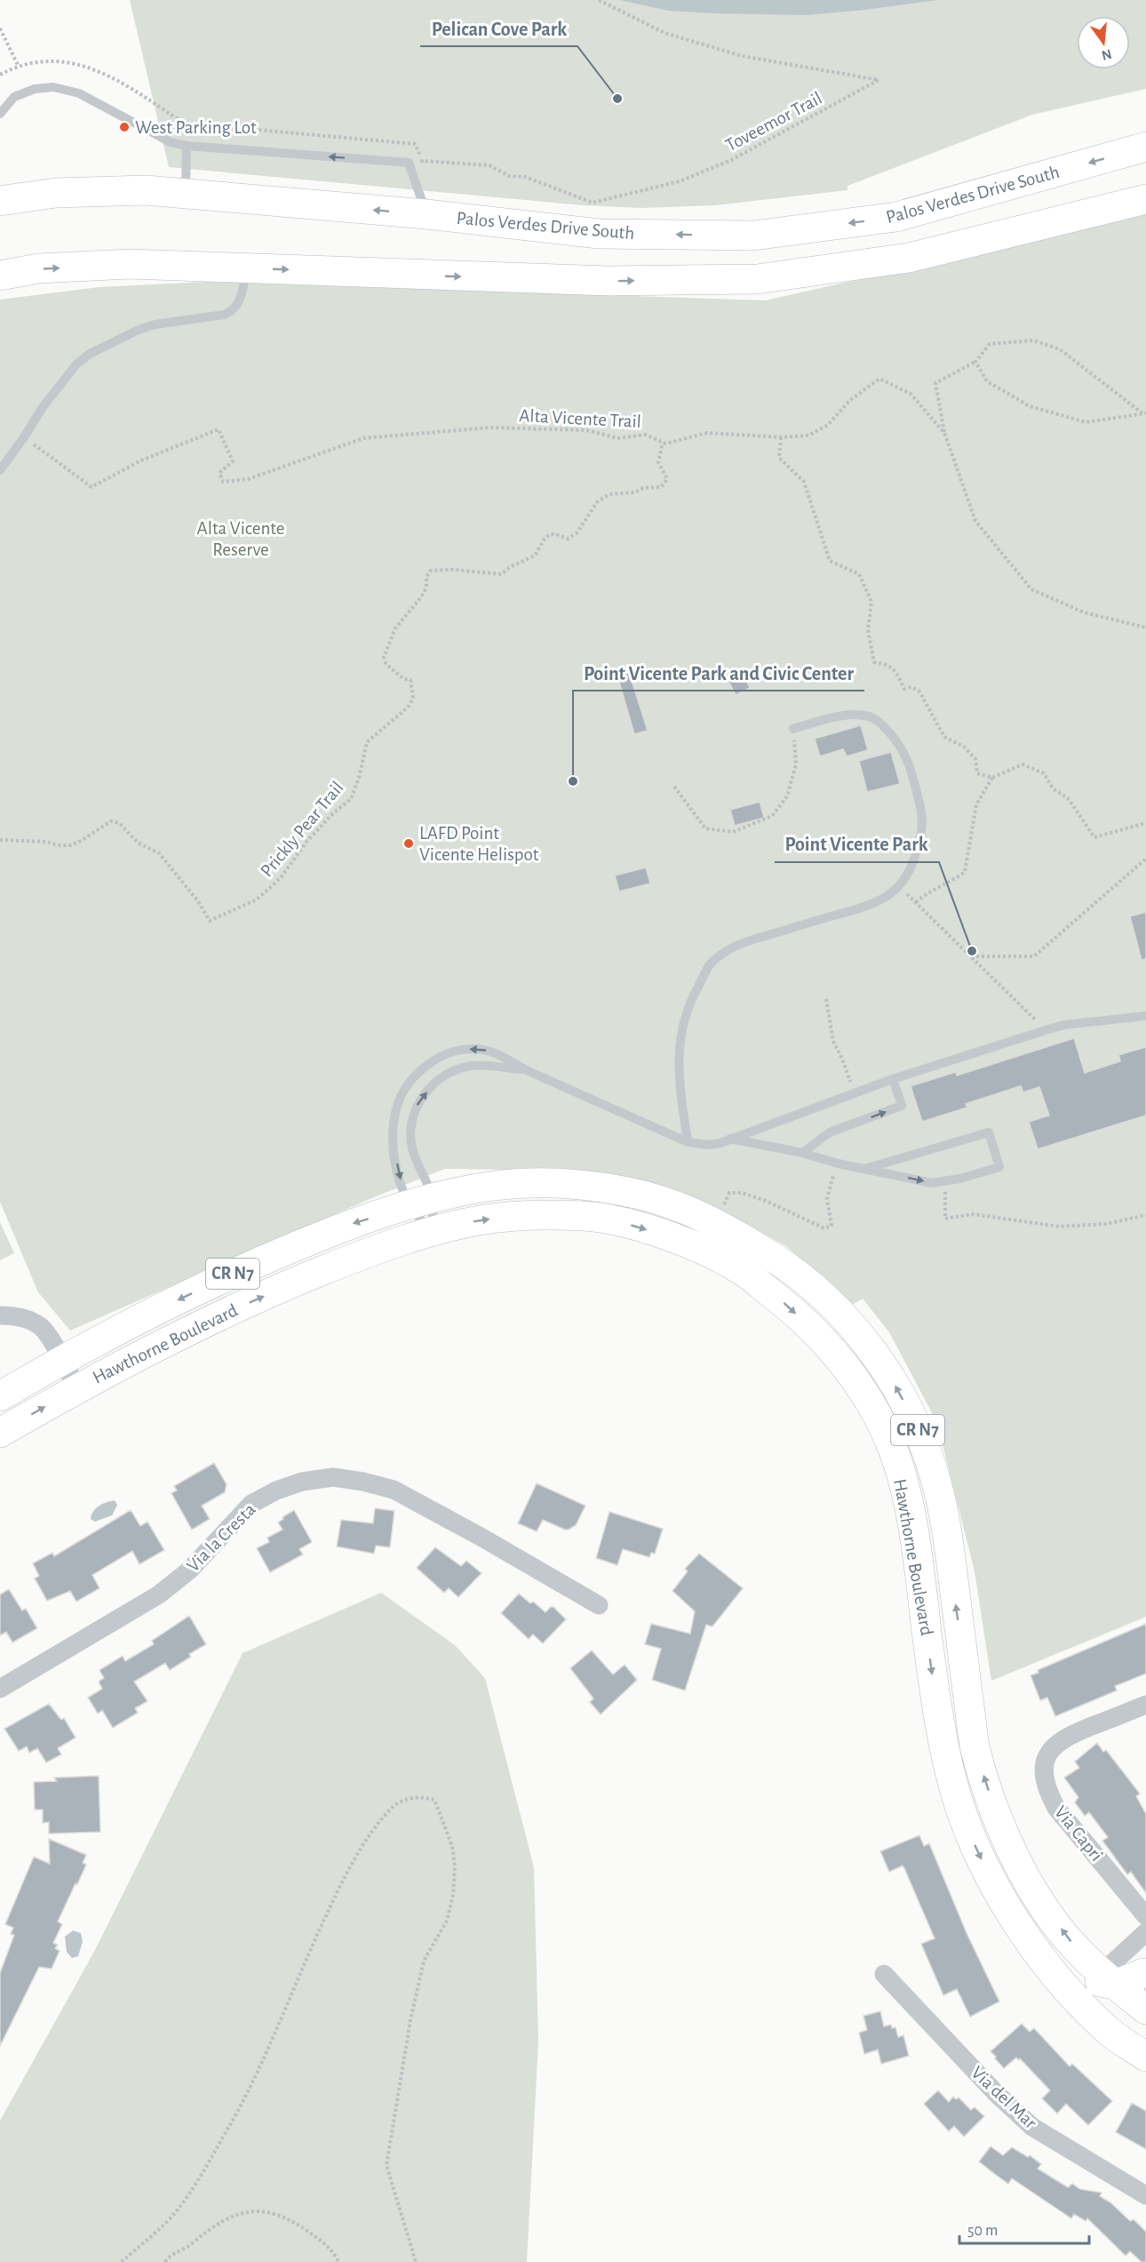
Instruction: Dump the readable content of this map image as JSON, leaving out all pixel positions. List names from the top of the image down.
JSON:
{
  "streets": {
    "main road": ["Palos Verdes Drive South", "CR N7", "Hawthorne Boulevard"],
    "street": ["Via la Cresta", "Via Capri", "Via del Mar"],
    "path": ["Toveemor Trail", "Alta Vicente Trail", "Prickly Pear Trail"]
  },
  "crossings": [
    ["Alta Vicente Trail", "Prickly Pear Trail"]
  ],
  "parks": ["Alta Vicente Reserve"],
  "places": [
    "Pelican Cove Park",
    "West Parking Lot",
    "Point Vicente Park and Civic Center",
    "LAFD Point Vicente Helispot",
    "Point Vicente Park"
  ],
  "scale_bar": "50 m",
  "north": "bottom"
}
